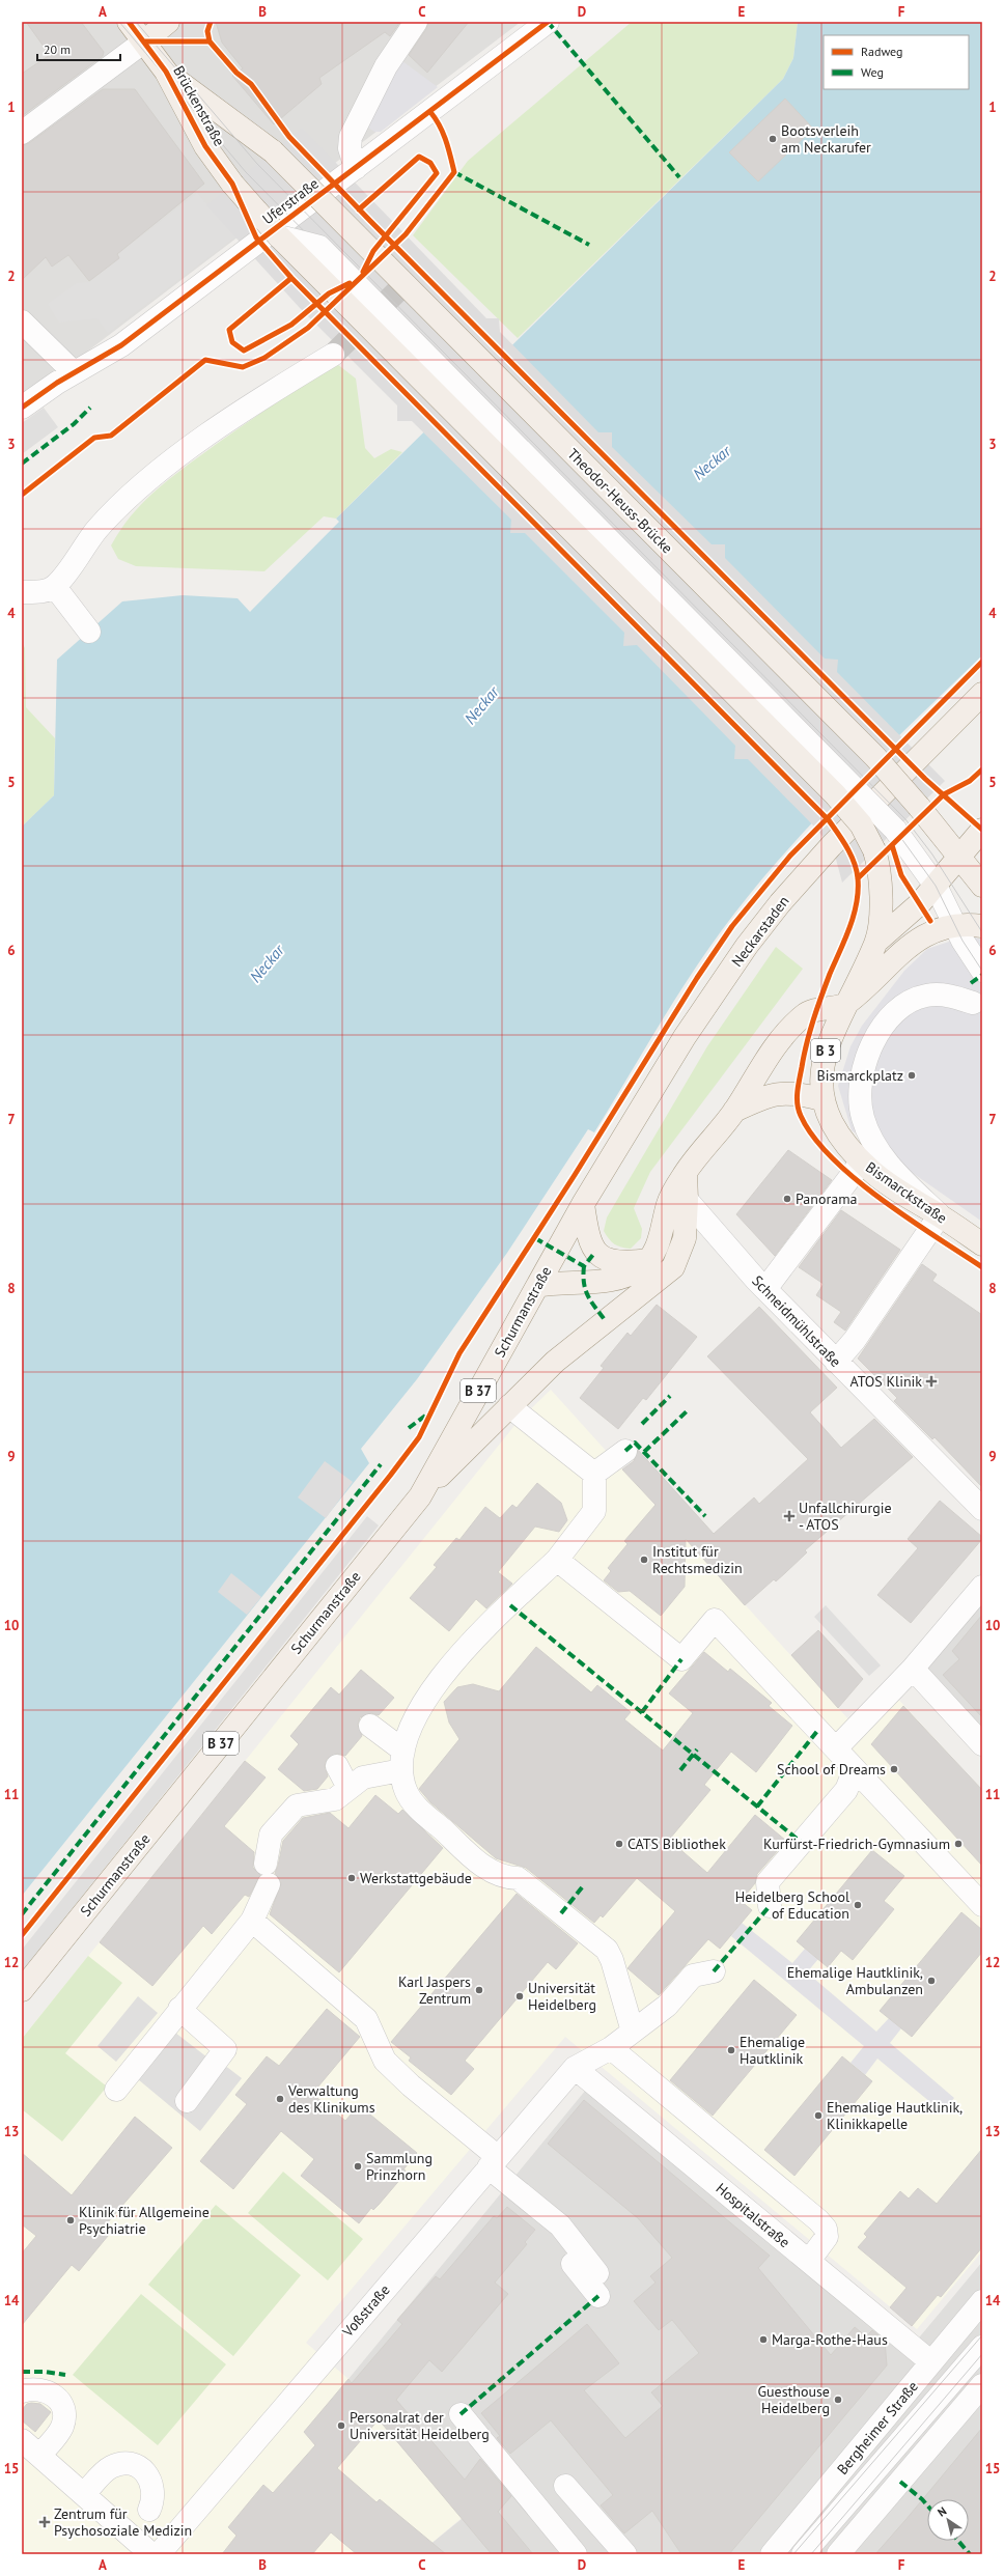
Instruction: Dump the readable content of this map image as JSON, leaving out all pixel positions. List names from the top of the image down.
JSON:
{
  "streets": {
    "main road": [
      "Brückenstraße",
      "Theodor-Heuss-Brücke",
      "Neckarstaden",
      "B 3",
      "Bismarckstraße",
      "Schurmanstraße",
      "B 37"
    ],
    "street": [
      "Uferstraße",
      "Schneidmühlstraße",
      "Hospitalstraße",
      "Voßstraße",
      "Bergheimer Straße"
    ]
  },
  "crossings": [
    ["Brückenstraße", "Theodor-Heuss-Brücke"],
    ["Brückenstraße", "Bismarckstraße"],
    ["Theodor-Heuss-Brücke", "B 3"],
    ["Neckarstaden", "Schurmanstraße"],
    ["B 3", "Bismarckstraße"],
    ["Hospitalstraße", "Voßstraße"],
    ["Hospitalstraße", "Bergheimer Straße"]
  ],
  "water": ["Neckar"],
  "places": {
    "other": [
      "Bootsverleih am Neckarufer",
      "Bismarckplatz",
      "Panorama",
      "Institut für Rechtsmedizin",
      "School of Dreams",
      "CATS Bibliothek",
      "Kurfürst-Friedrich-Gymnasium",
      "Werkstattgebäude",
      "Heidelberg School of Education",
      "Ehemalige Hautklinik, Ambulanzen",
      "Karl Jaspers Zentrum",
      "Universität Heidelberg",
      "Ehemalige Hautklinik",
      "Verwaltung des Klinikums",
      "Ehemalige Hautklinik, Klinikkapelle",
      "Sammlung Prinzhorn",
      "Klinik für Allgemeine Psychiatrie",
      "Marga-Rothe-Haus",
      "Guesthouse Heidelberg",
      "Personalrat der Universität Heidelberg"
    ],
    "health": ["ATOS Klinik", "Unfallchirurgie - ATOS", "Zentrum für Psychosoziale Medizin"]
  },
  "legend": ["Radweg", "Weg"],
  "scale_bar": "20 m",
  "north": "top left",
  "grid": {
    "columns": [
      "A",
      "B",
      "C",
      "D",
      "E",
      "F"
    ],
    "rows": [
      "1",
      "2",
      "3",
      "4",
      "5",
      "6",
      "7",
      "8",
      "9",
      "10",
      "11",
      "12",
      "13",
      "14",
      "15"
    ]
  }
}
